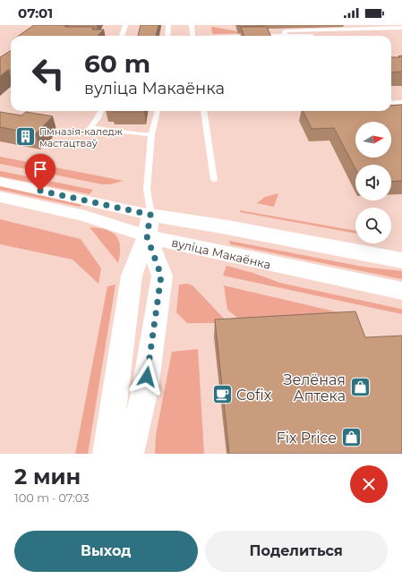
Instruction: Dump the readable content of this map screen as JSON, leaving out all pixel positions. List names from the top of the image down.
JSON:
{
  "streets": {
    "street": ["вуліца Макаёнка"]
  },
  "places": {
    "building": ["Гімназія-каледж мастацтваў"],
    "shop": ["Зелёная Аптека", "Fix Price"],
    "cafe": ["Cofix"]
  },
  "north": "right",
  "page": {
    "status": "07:01",
    "turn": ["60 m", "вуліца Макаёнка"],
    "heading": ["2 мин", "100 m · 07:03"],
    "buttons": ["Выход", "Поделиться"]
  }
}
